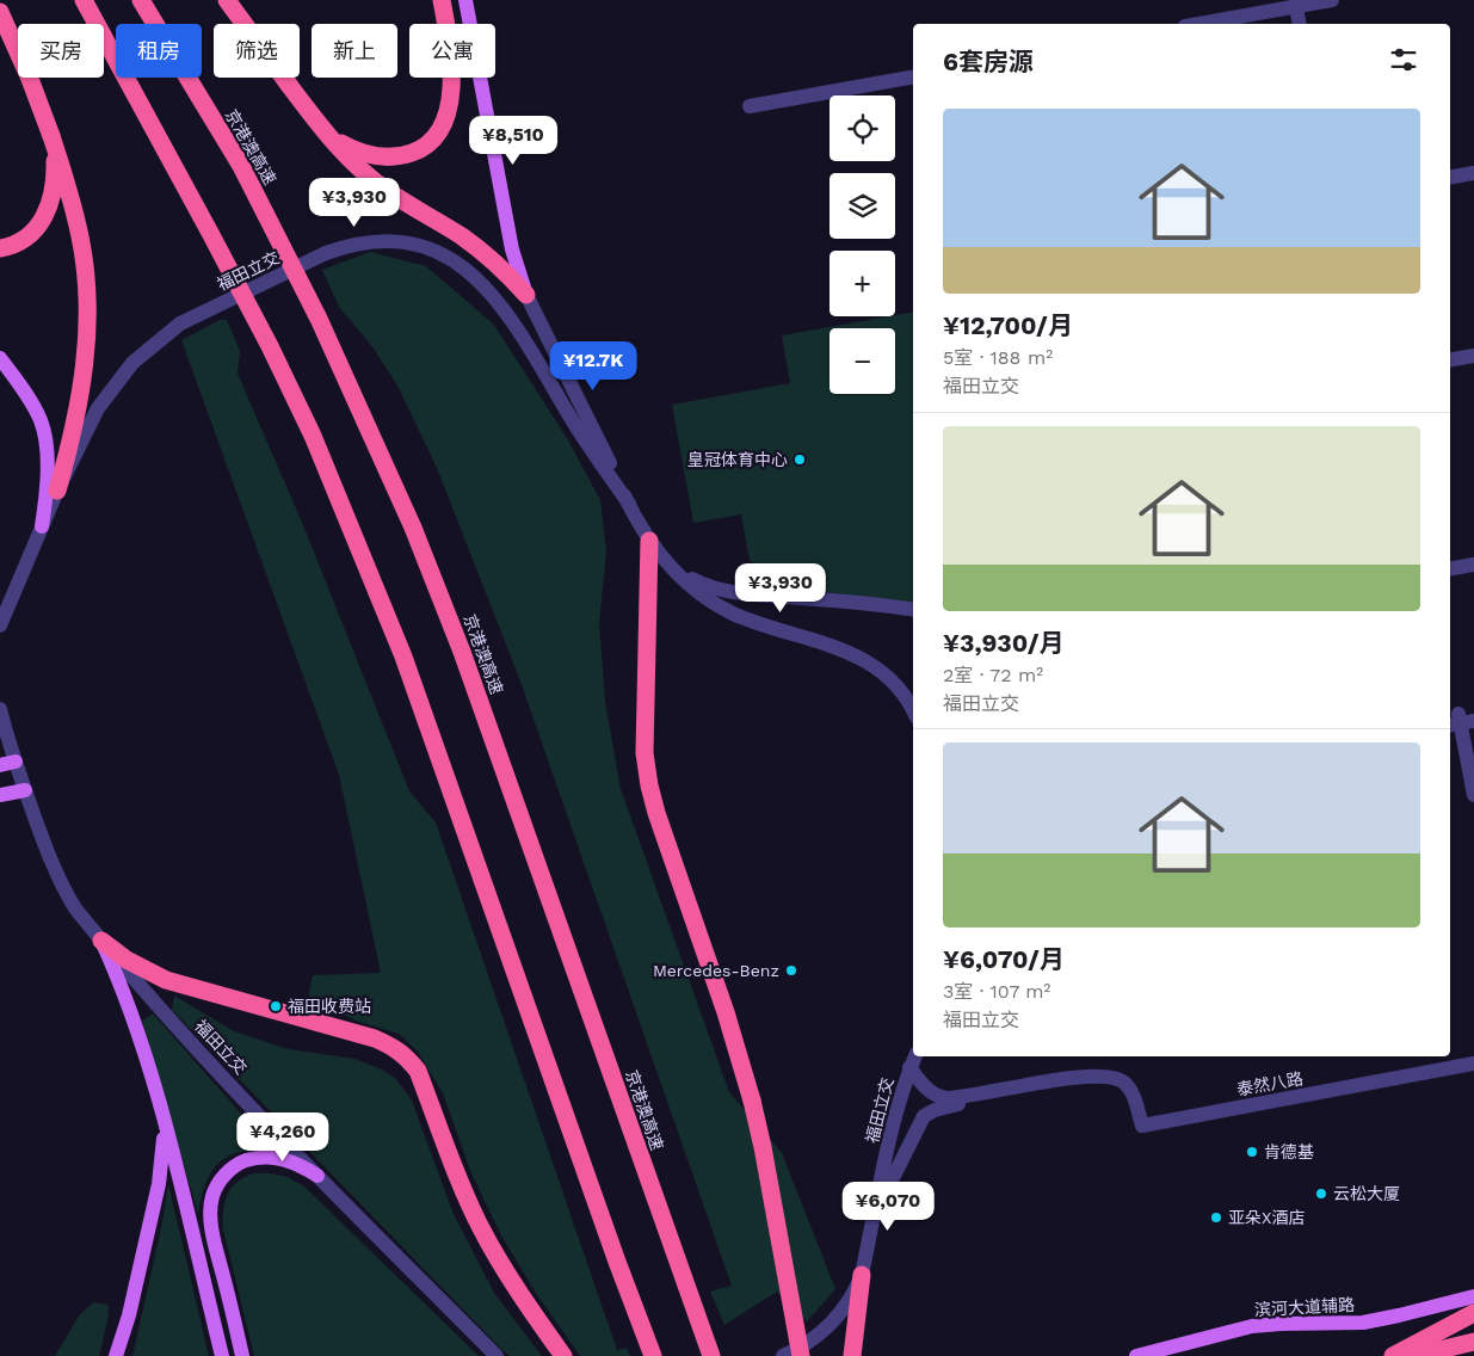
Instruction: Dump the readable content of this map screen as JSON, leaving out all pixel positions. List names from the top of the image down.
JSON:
{
  "streets": {
    "highway": ["京港澳高速"],
    "main road": ["滨河大道辅路"],
    "street": ["福田立交", "泰然八路"]
  },
  "crossings": [
    ["福田立交", "泰然八路"]
  ],
  "places": [
    "皇冠体育中心",
    "Mercedes-Benz",
    "福田收费站",
    "肯德基",
    "云松大厦",
    "亚朵X酒店"
  ],
  "page": {
    "chip": [
      "买房",
      "租房",
      "筛选",
      "新上",
      "公寓"
    ],
    "heading": "6套房源",
    "map_buttons": ["+", "−"],
    "list": [
      {
        "name": "¥12,700/月",
        "note": "5室 · 188 m² · 福田立交"
      },
      {
        "name": "¥3,930/月",
        "note": "2室 · 72 m² · 福田立交"
      },
      {
        "name": "¥6,070/月",
        "note": "3室 · 107 m² · 福田立交"
      }
    ],
    "price": [
      "¥8,510",
      "¥3,930",
      "¥12.7K",
      "¥3,930",
      "¥4,260",
      "¥6,070"
    ]
  }
}
